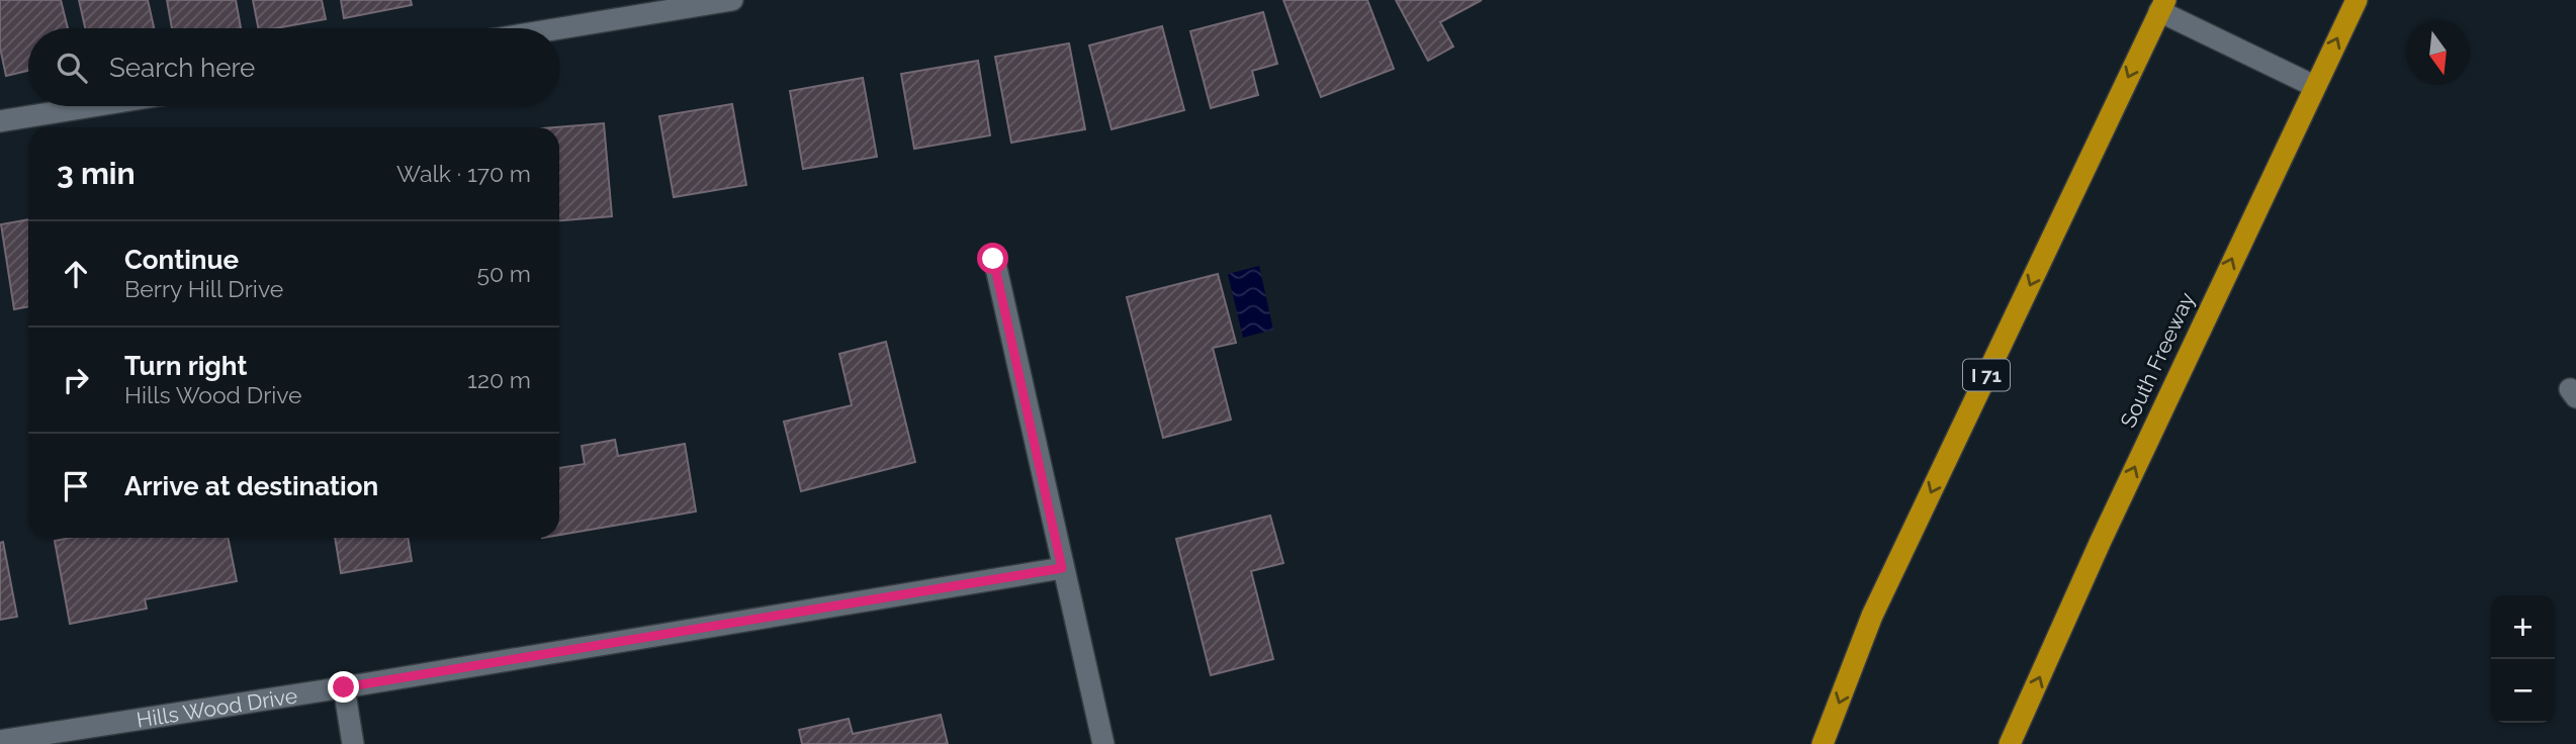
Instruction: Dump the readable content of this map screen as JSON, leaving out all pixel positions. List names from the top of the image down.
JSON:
{
  "streets": {
    "highway": ["South Freeway", "I 71"],
    "street": ["Hills Wood Drive"]
  },
  "north": "bottom",
  "page": {
    "search": "Search here",
    "heading": ["3 min", "Walk · 170 m"],
    "list": [
      ["Continue", "Berry Hill Drive", "50 m"],
      ["Turn right", "Hills Wood Drive", "120 m"],
      "Arrive at destination"
    ],
    "map_buttons": ["+", "−"]
  }
}
